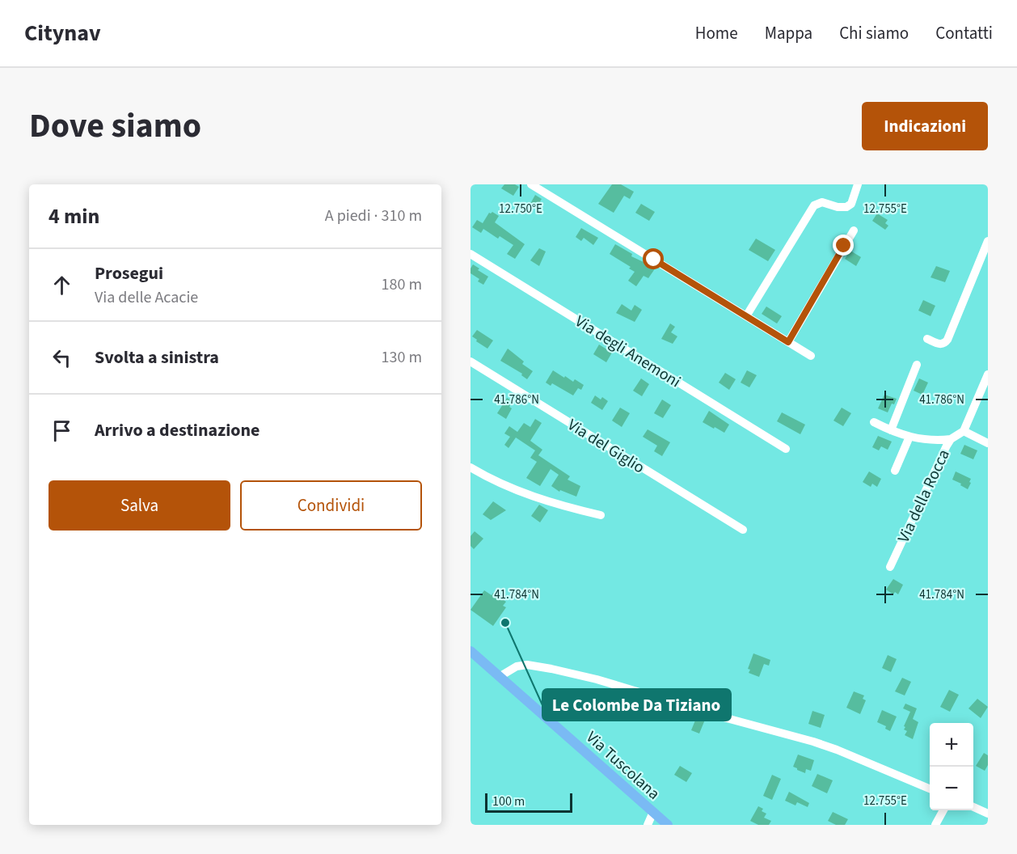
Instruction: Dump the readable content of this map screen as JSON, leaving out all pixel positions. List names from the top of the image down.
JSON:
{
  "streets": {
    "main road": ["Via Tuscolana"],
    "street": ["Via degli Anemoni", "Via del Giglio", "Via della Rocca"]
  },
  "places": ["Le Colombe Da Tiziano"],
  "scale_bar": "100 m",
  "page": {
    "header": "Citynav",
    "nav": [
      "Home",
      "Mappa",
      "Chi siamo",
      "Contatti"
    ],
    "title": "Dove siamo",
    "buttons": [
      "Indicazioni",
      ["Salva", "Condividi"]
    ],
    "heading": ["4 min", "A piedi · 310 m"],
    "list": [
      ["Prosegui", "Via delle Acacie", "180 m"],
      ["Svolta a sinistra", "130 m"],
      "Arrivo a destinazione"
    ],
    "map_buttons": ["+", "−"],
    "scale": "100 m"
  },
  "coordinates": [
    "12.750°E",
    "12.755°E",
    "41.786°N",
    "41.784°N"
  ]
}
